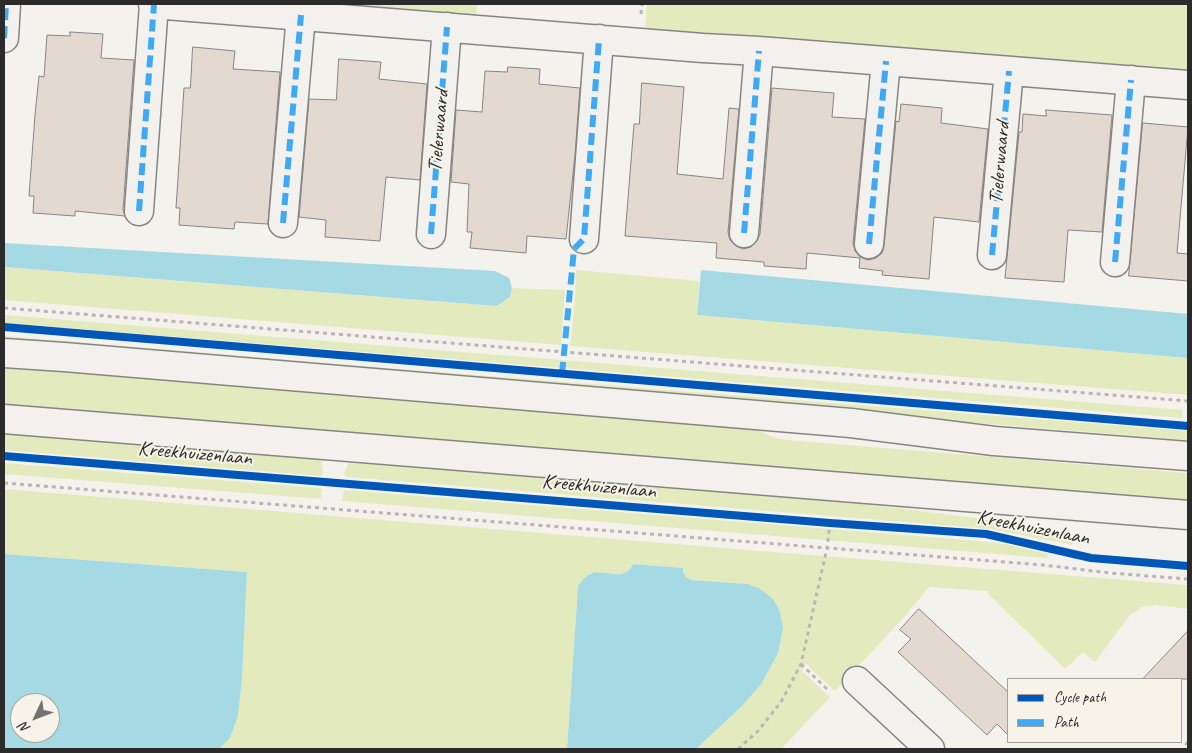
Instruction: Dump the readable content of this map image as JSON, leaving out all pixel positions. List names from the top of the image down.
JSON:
{
  "streets": {
    "street": ["Tielerwaard", "Kreekhuizenlaan"]
  },
  "legend": ["Cycle path", "Path"],
  "north": "bottom left"
}
